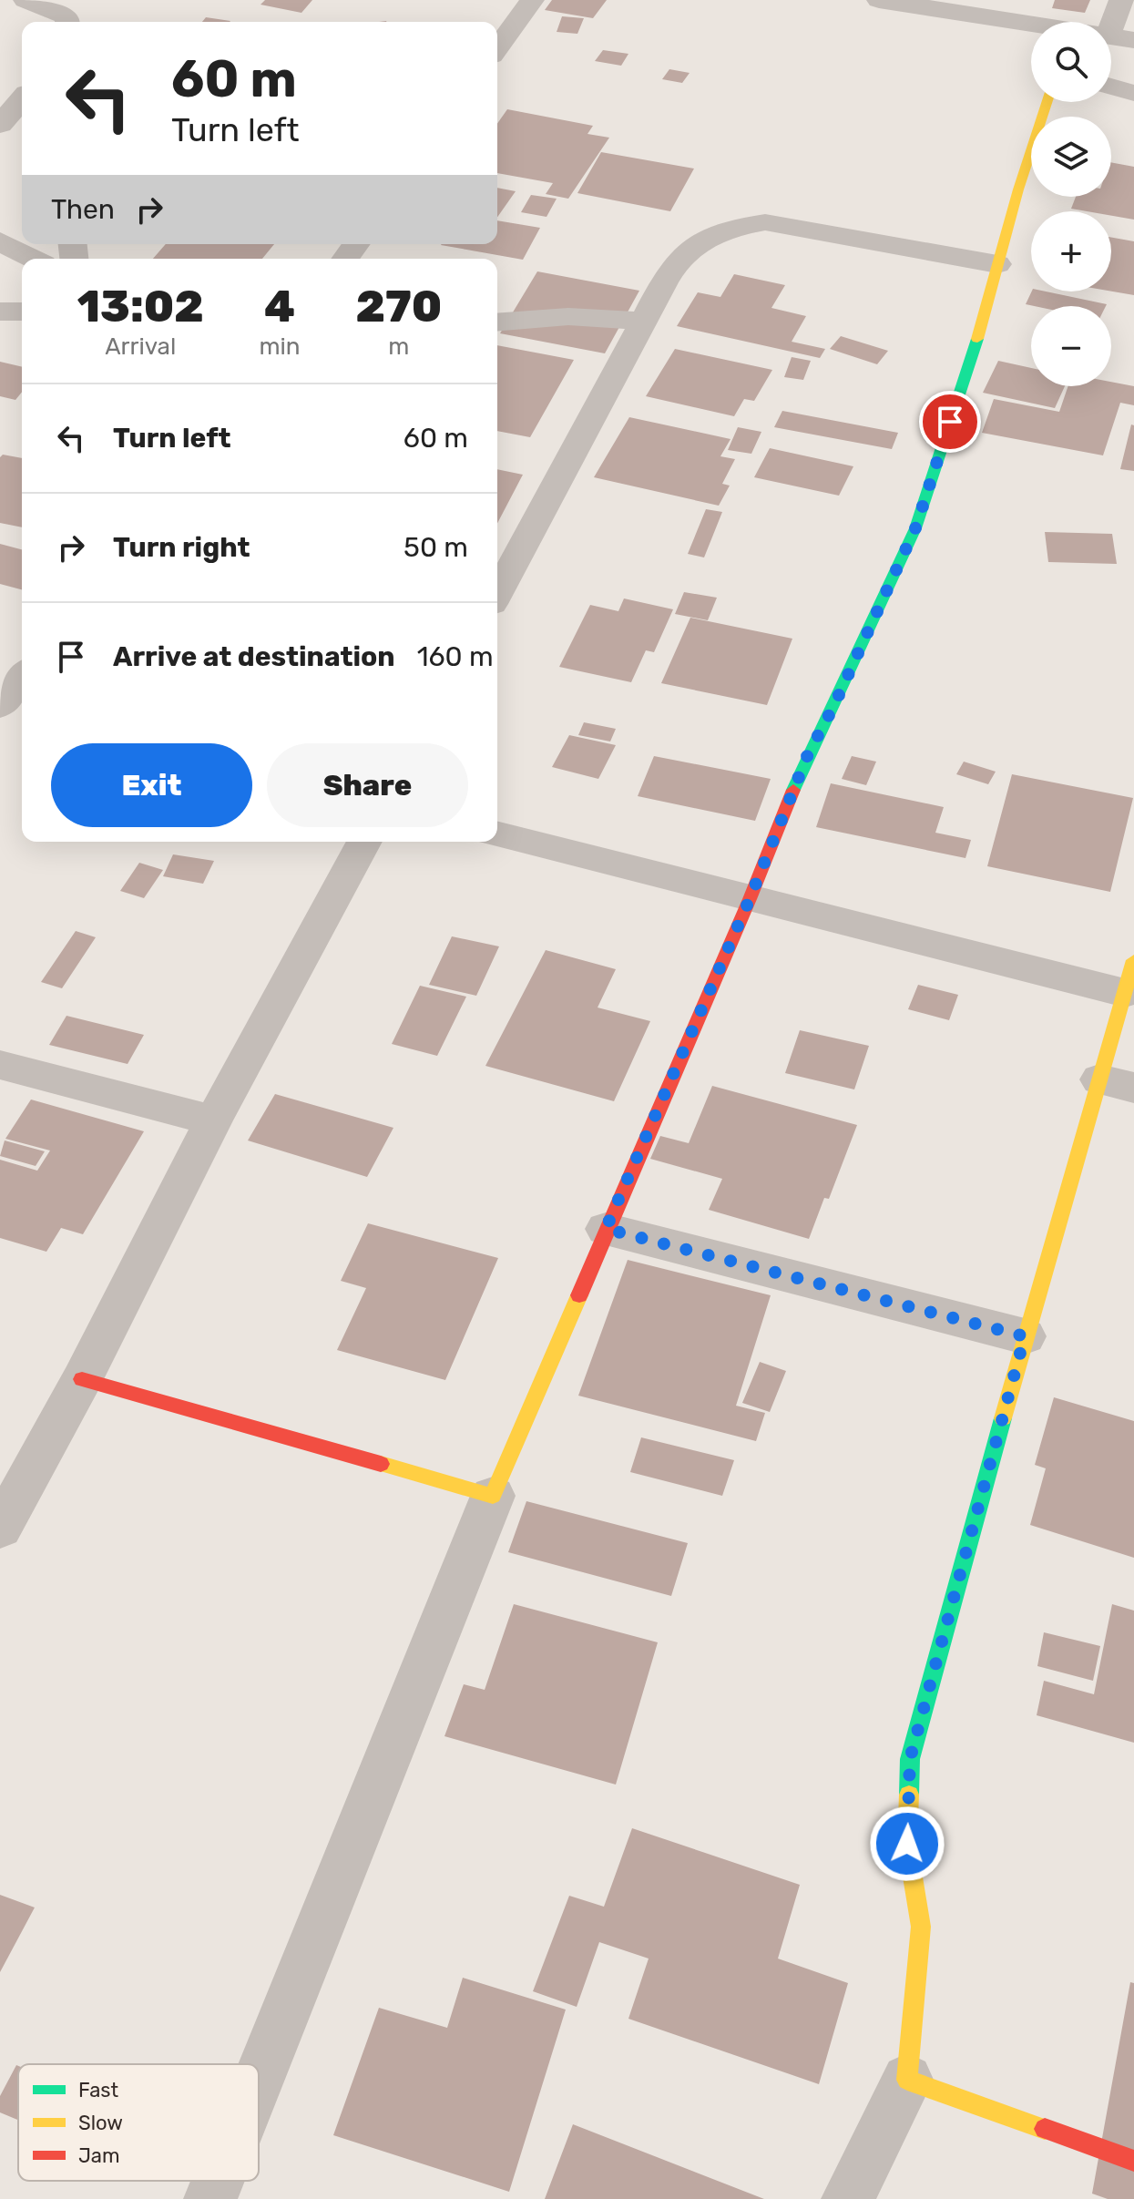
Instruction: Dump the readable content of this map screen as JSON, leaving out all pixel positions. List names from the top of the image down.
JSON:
{
  "legend": ["Fast", "Slow", "Jam"],
  "page": {
    "map_buttons": ["+", "−"],
    "turn": ["60 m", "Turn left"],
    "then": "Then",
    "eta": [
      "13:02",
      "Arrival",
      "4",
      "min",
      "270",
      "m"
    ],
    "list": [
      {
        "name": "Turn left",
        "value": "60 m"
      },
      {
        "name": "Turn right",
        "value": "50 m"
      },
      {
        "name": "Arrive at destination",
        "value": "160 m"
      }
    ],
    "buttons": ["Exit", "Share"]
  }
}
